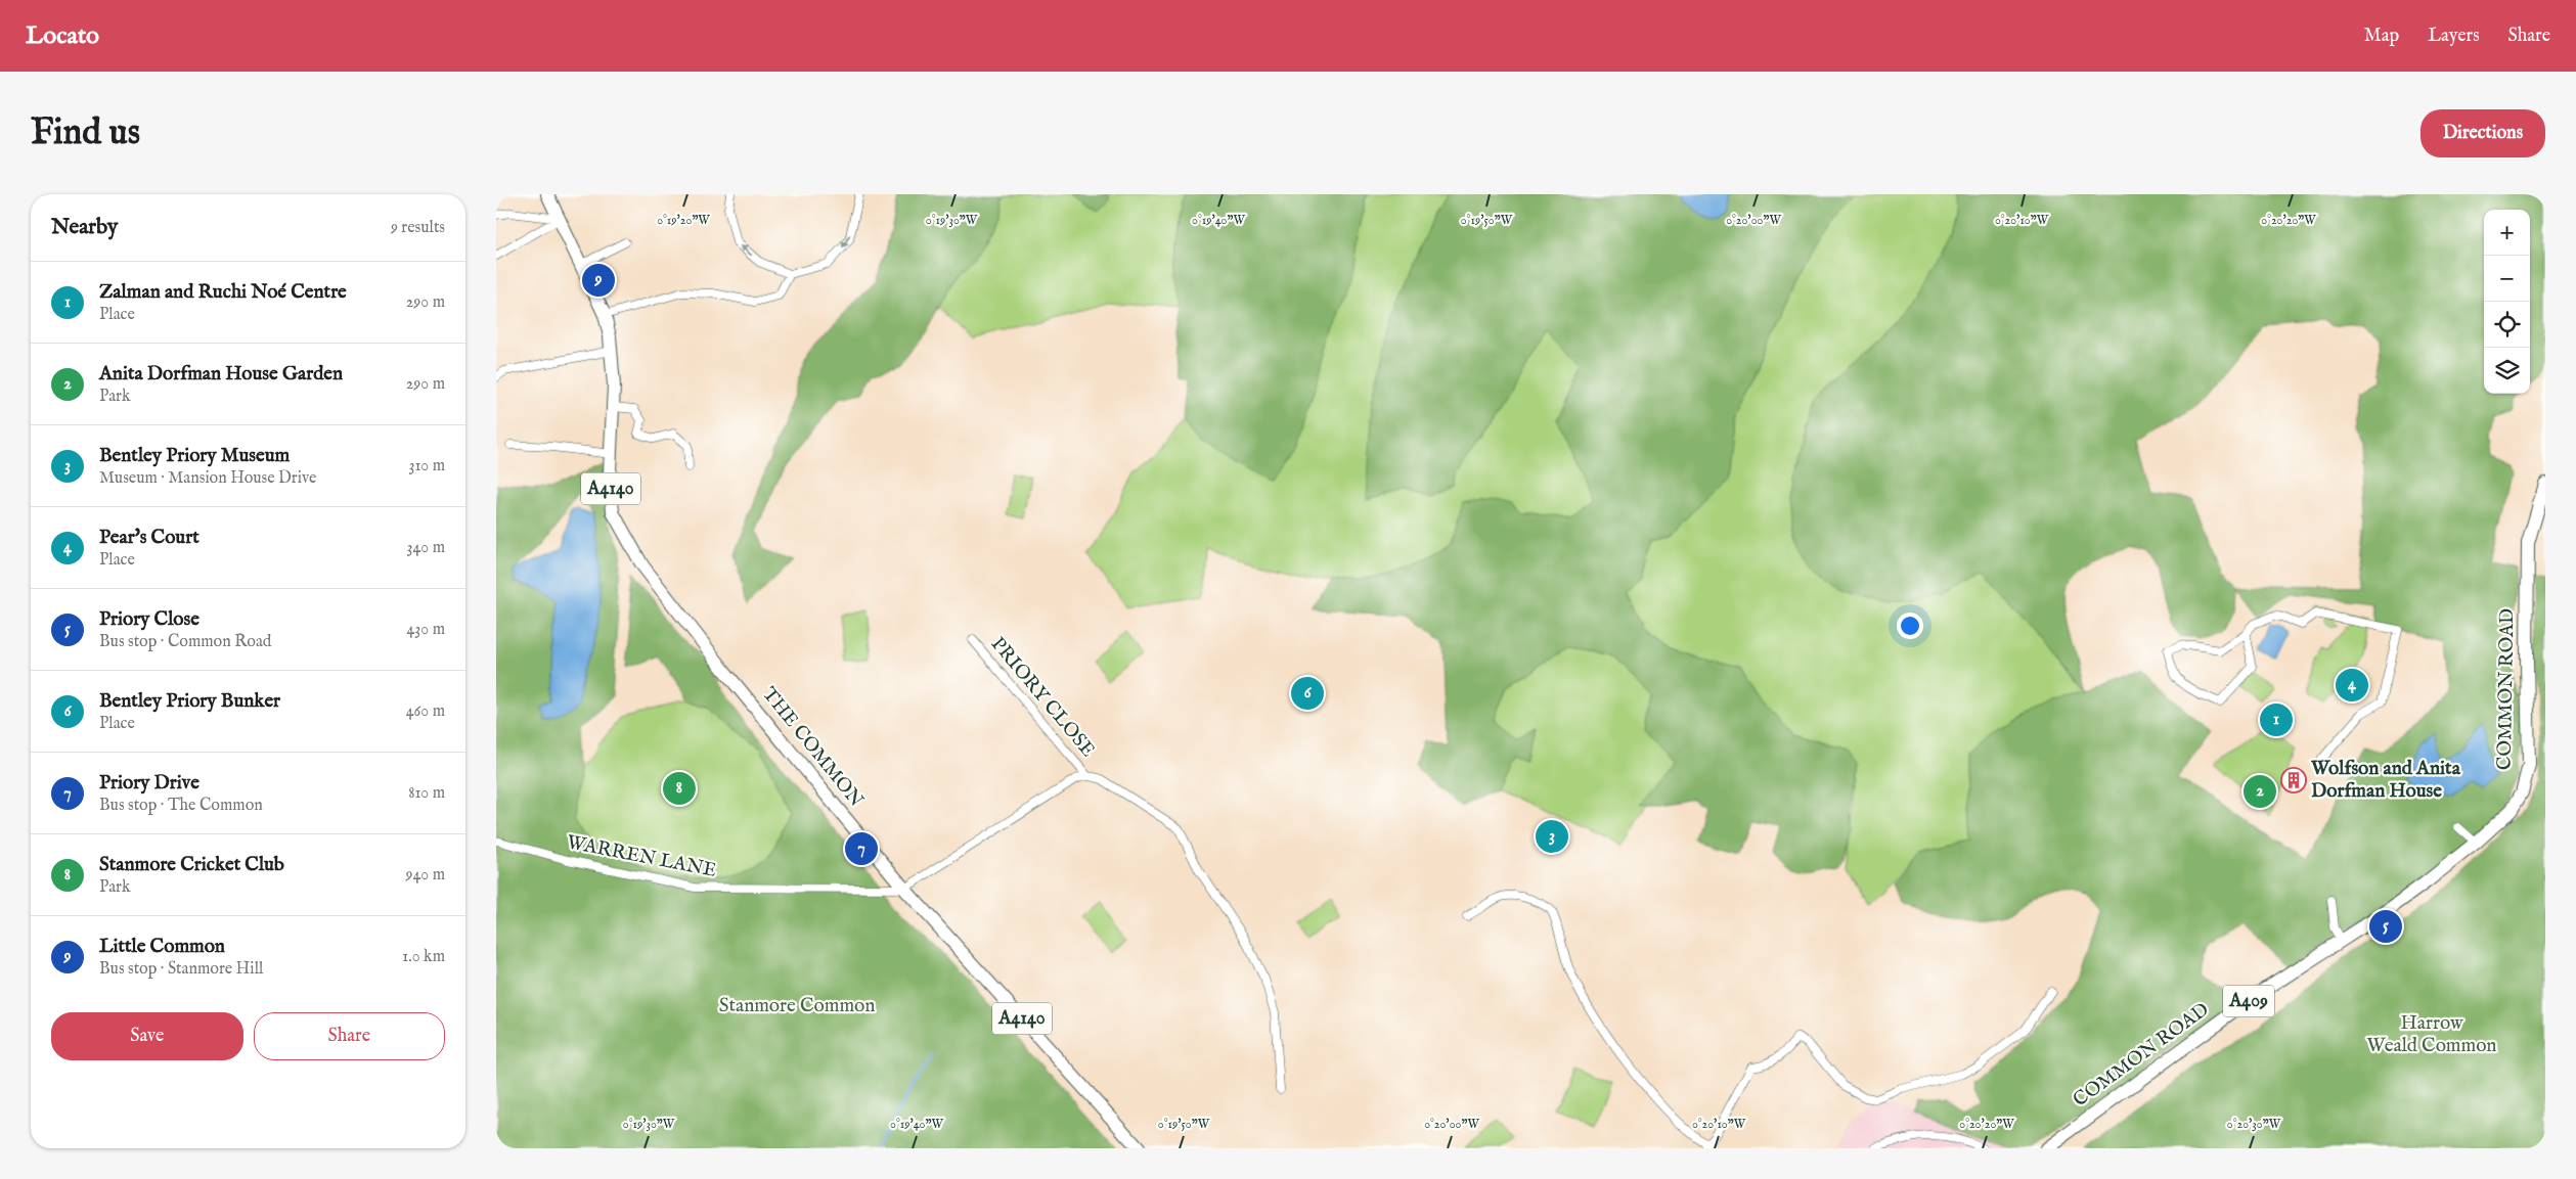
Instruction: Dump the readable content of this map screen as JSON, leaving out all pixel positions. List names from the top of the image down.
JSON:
{
  "streets": {
    "main road": [
      "A4140",
      "COMMON ROAD",
      "THE COMMON",
      "A409"
    ],
    "street": ["PRIORY CLOSE", "WARREN LANE"]
  },
  "crossings": [
    ["A4140", "THE COMMON"],
    ["THE COMMON", "WARREN LANE"]
  ],
  "parks": ["Stanmore Common", "Harrow Weald Common"],
  "places": {
    "building": ["Wolfson and Anita Dorfman House"]
  },
  "page": {
    "header": "Locato",
    "nav": ["Map", "Layers", "Share"],
    "buttons": [
      "Directions",
      ["Save", "Share"]
    ],
    "title": "Find us",
    "heading": ["Nearby", "9 results"],
    "map_buttons": ["+", "−"],
    "list": [
      {
        "mark": "1",
        "name": "Zalman and Ruchi Noé Centre",
        "note": "Place",
        "value": "290 m"
      },
      {
        "mark": "2",
        "name": "Anita Dorfman House Garden",
        "note": "Park",
        "value": "290 m"
      },
      {
        "mark": "3",
        "name": "Bentley Priory Museum",
        "note": "Museum · Mansion House Drive",
        "value": "310 m"
      },
      {
        "mark": "4",
        "name": "Pear's Court",
        "note": "Place",
        "value": "340 m"
      },
      {
        "mark": "5",
        "name": "Priory Close",
        "note": "Bus stop · Common Road",
        "value": "430 m"
      },
      {
        "mark": "6",
        "name": "Bentley Priory Bunker",
        "note": "Place",
        "value": "460 m"
      },
      {
        "mark": "7",
        "name": "Priory Drive",
        "note": "Bus stop · The Common",
        "value": "810 m"
      },
      {
        "mark": "8",
        "name": "Stanmore Cricket Club",
        "note": "Park",
        "value": "940 m"
      },
      {
        "mark": "9",
        "name": "Little Common",
        "note": "Bus stop · Stanmore Hill",
        "value": "1.0 km"
      }
    ],
    "pins": [
      "9",
      "4",
      "6",
      "1",
      "8",
      "2",
      "3",
      "7",
      "5"
    ]
  },
  "coordinates": [
    "0°19'20\"W",
    "0°19'30\"W",
    "0°19'40\"W",
    "0°19'50\"W",
    "0°20'00\"W",
    "0°20'10\"W",
    "0°20'20\"W",
    "0°20'30\"W"
  ]
}
